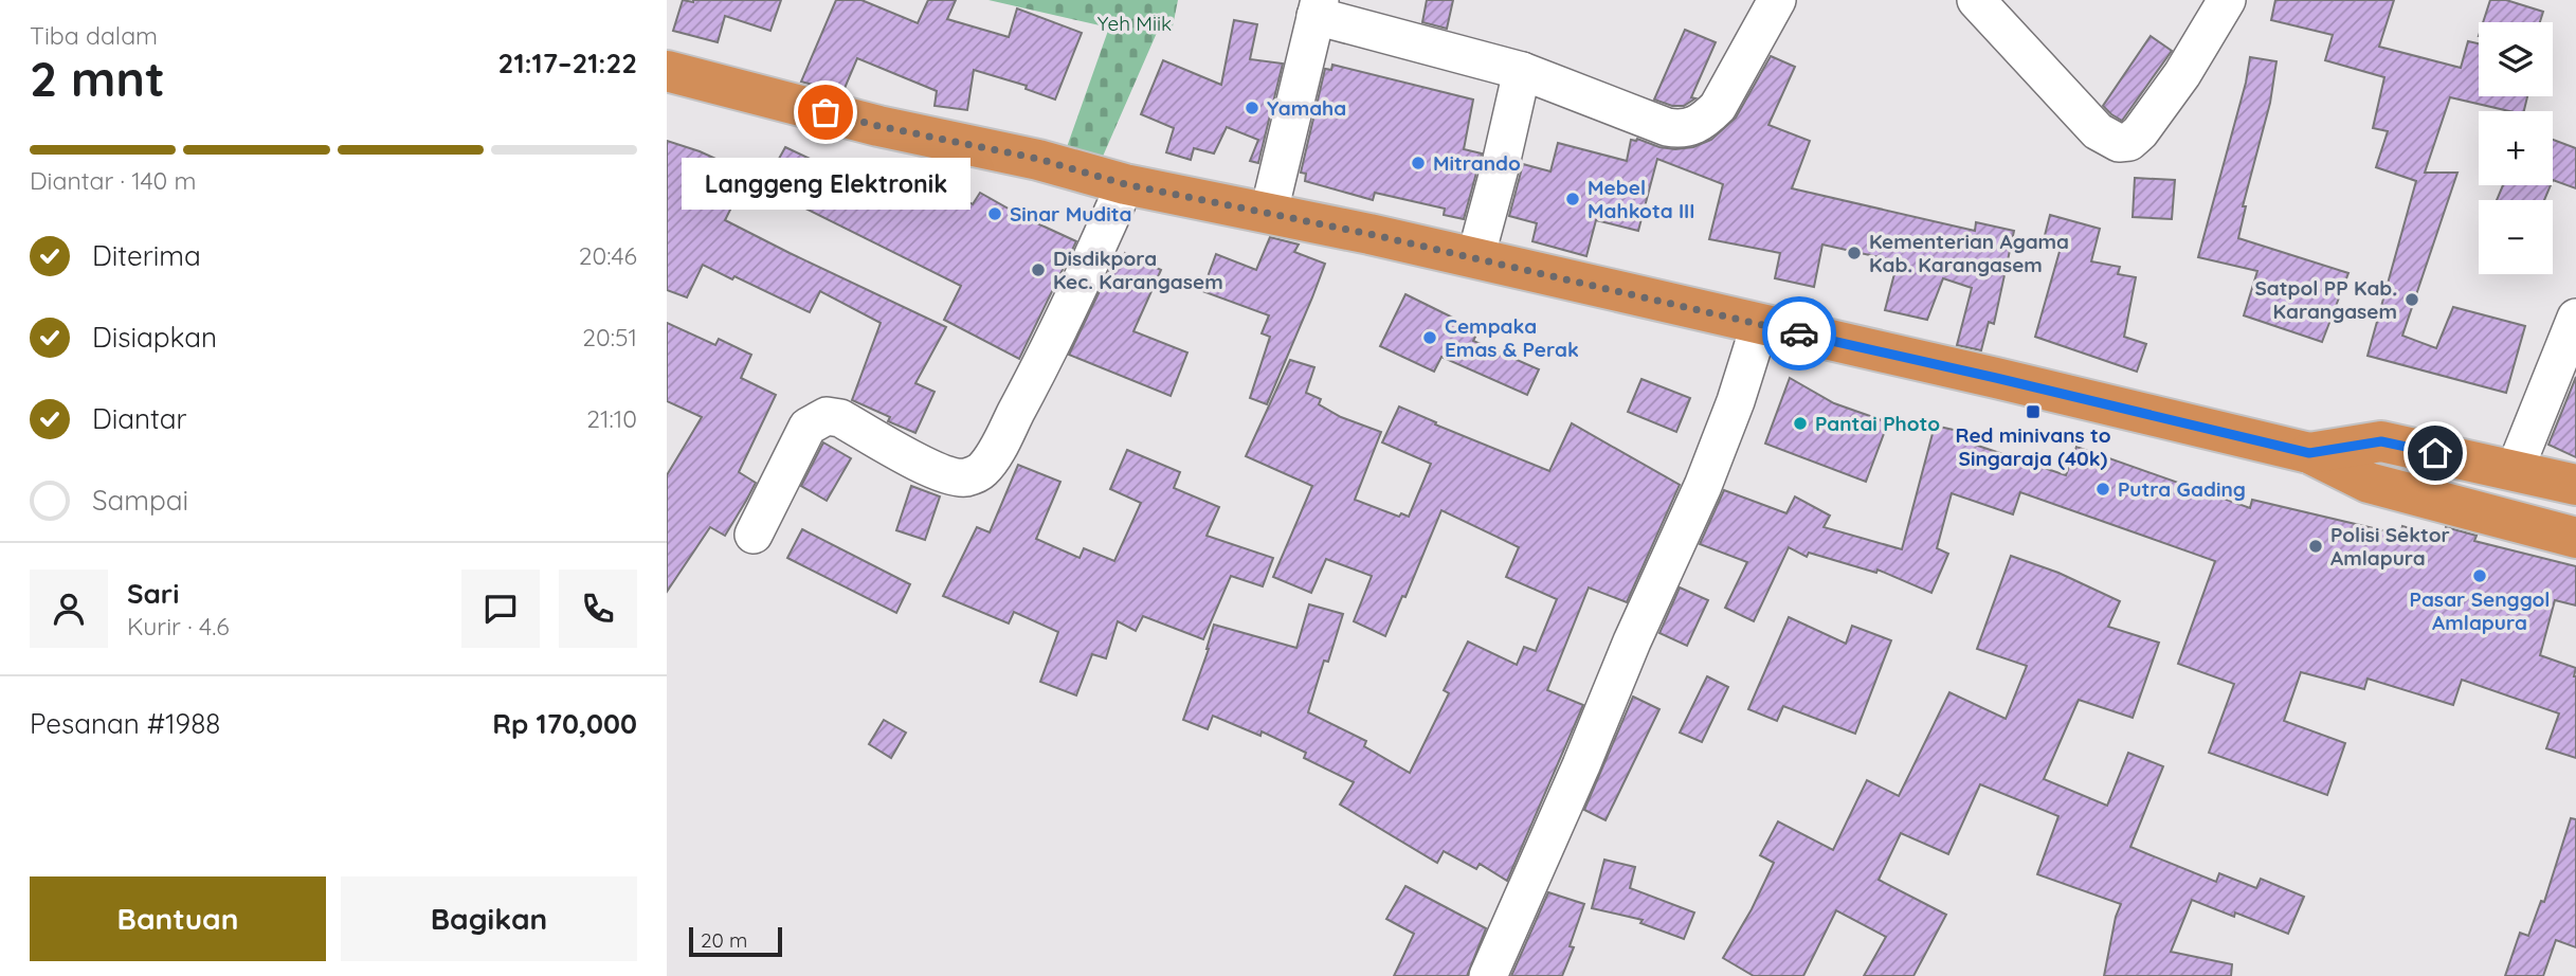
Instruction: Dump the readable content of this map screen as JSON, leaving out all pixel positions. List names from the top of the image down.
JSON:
{
  "parks": ["Yeh Miik"],
  "places": {
    "other": [
      "Yamaha",
      "Langgeng Elektronik",
      "Mitrando",
      "Mebel Mahkota III",
      "Sinar Mudita",
      "Kementerian Agama Kab. Karangasem",
      "Disdikpora Kec. Karangasem",
      "Satpol PP Kab. Karangasem",
      "Cempaka Emas & Perak",
      "Pantai Photo",
      "Putra Gading",
      "Polisi Sektor Amlapura",
      "Pasar Senggol Amlapura"
    ],
    "transit": ["Red minivans to Singaraja (40k)"]
  },
  "scale_bar": "20 m",
  "page": {
    "heading": ["2 mnt", "Tiba dalam", "21:17–21:22"],
    "panel": [
      "Sari",
      "Kurir · 4.6",
      "Pesanan #1988",
      "Rp 170,000"
    ],
    "map_buttons": ["+", "−"],
    "bar": "Diantar · 140 m",
    "bubble": "Langgeng Elektronik",
    "list": [
      ["Diterima", "20:46"],
      ["Disiapkan", "20:51"],
      ["Diantar", "21:10"],
      "Sampai"
    ],
    "buttons": ["Bantuan", "Bagikan"],
    "scale": "20 m"
  }
}
